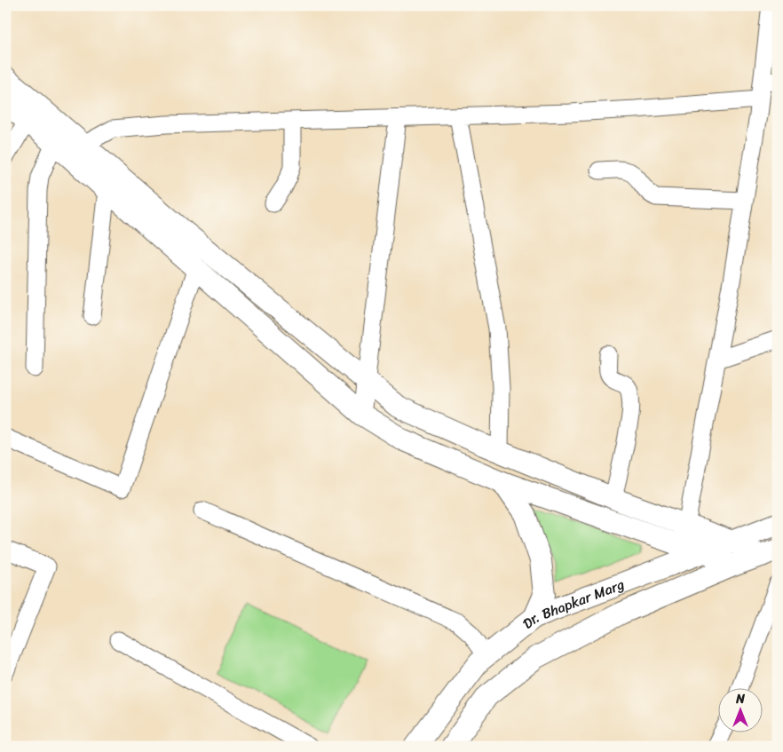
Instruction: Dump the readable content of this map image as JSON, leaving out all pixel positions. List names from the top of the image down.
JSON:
{
  "streets": {
    "main road": ["Dr. Bhapkar Marg"]
  },
  "north": "top"
}
